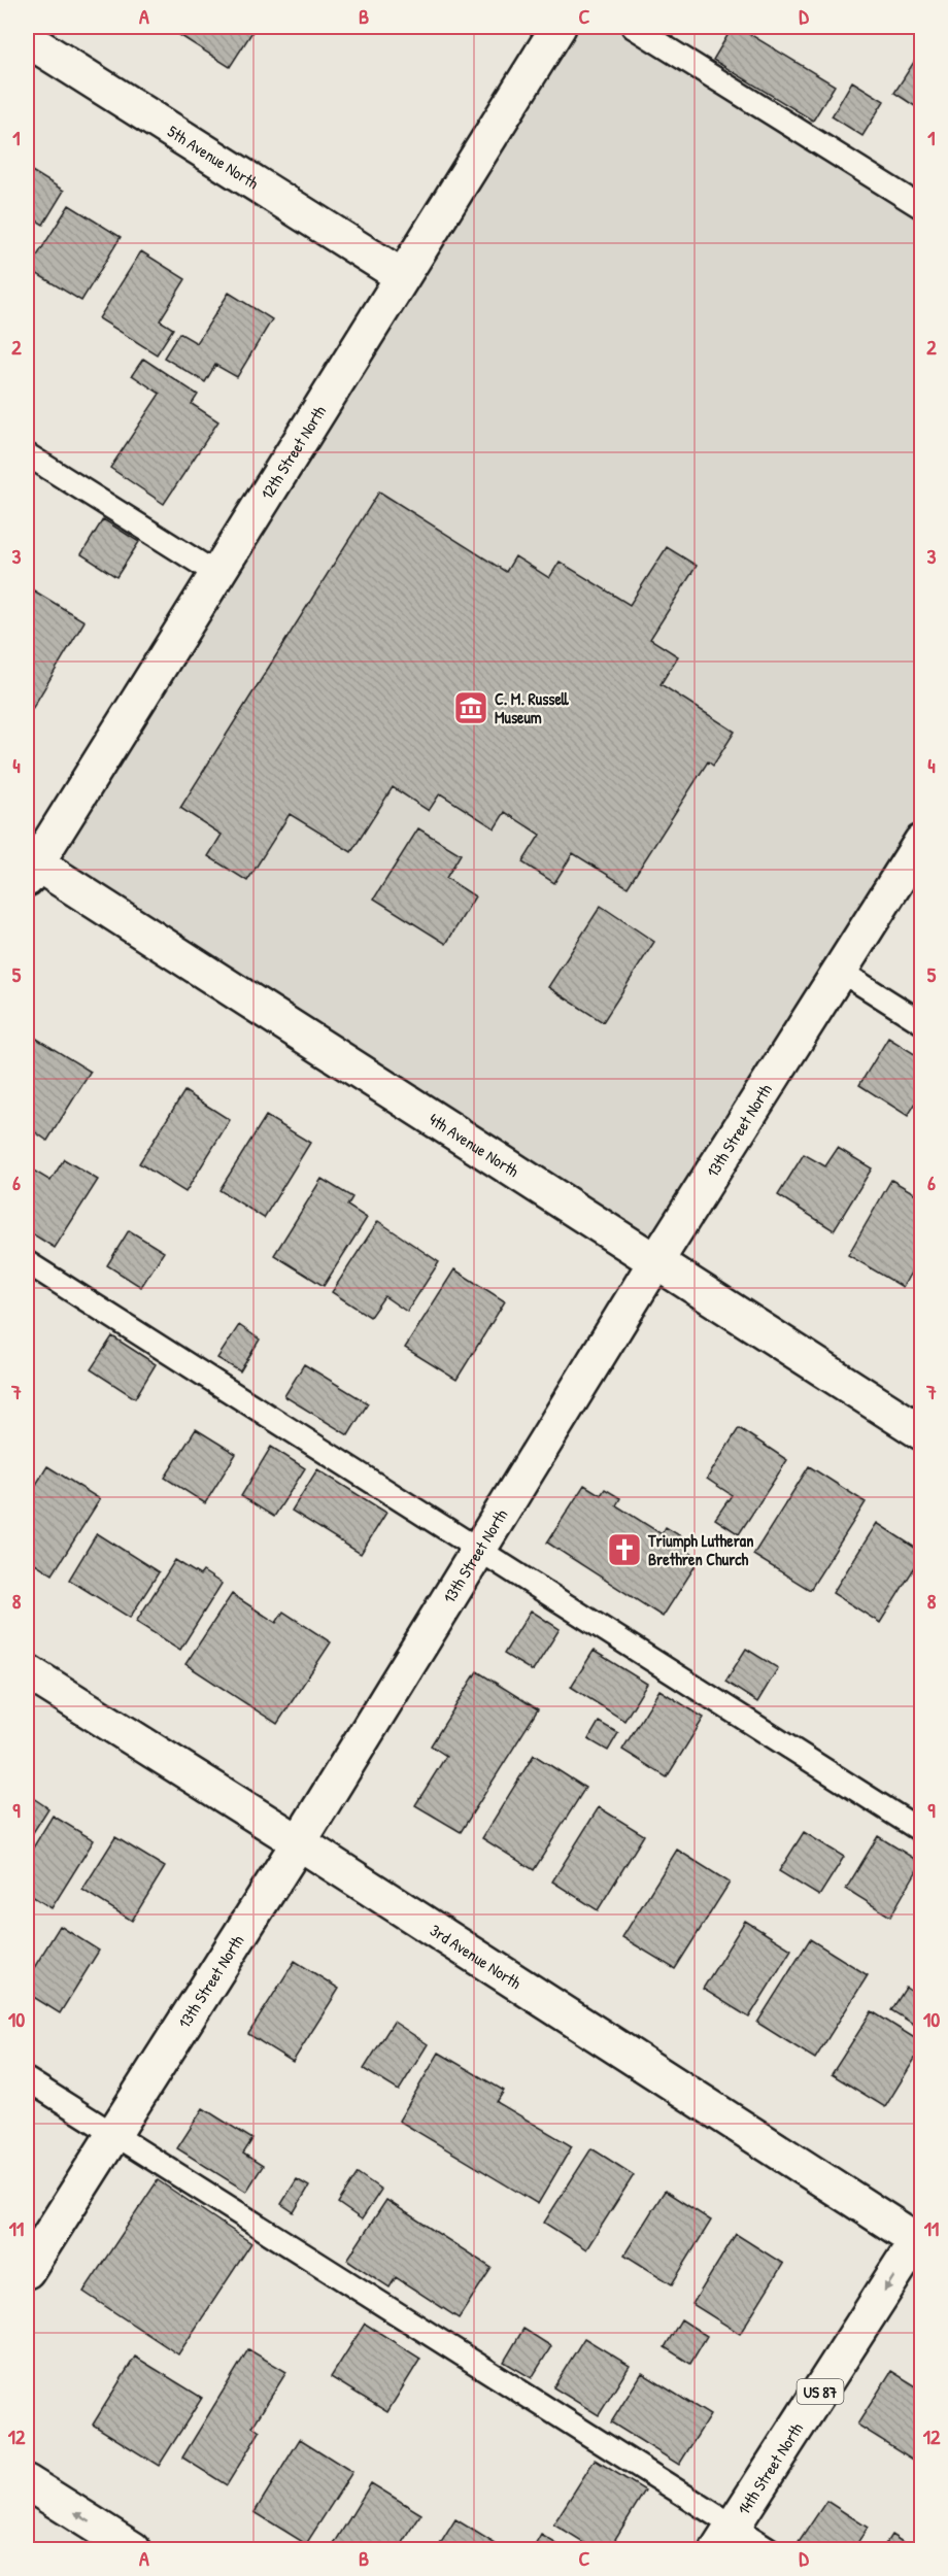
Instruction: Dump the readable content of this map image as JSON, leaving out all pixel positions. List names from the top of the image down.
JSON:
{
  "streets": {
    "street": [
      "5th Avenue North",
      "12th Street North",
      "13th Street North",
      "4th Avenue North",
      "3rd Avenue North",
      "US 87",
      "14th Street North"
    ]
  },
  "crossings": [
    ["5th Avenue North", "12th Street North"],
    ["12th Street North", "4th Avenue North"],
    ["13th Street North", "4th Avenue North"],
    ["13th Street North", "3rd Avenue North"],
    ["3rd Avenue North", "14th Street North"]
  ],
  "one_way": ["14th Street North"],
  "places": {
    "museum": ["C. M. Russell Museum"],
    "church": ["Triumph Lutheran Brethren Church"]
  },
  "grid": {
    "columns": [
      "A",
      "B",
      "C",
      "D"
    ],
    "rows": [
      "1",
      "2",
      "3",
      "4",
      "5",
      "6",
      "7",
      "8",
      "9",
      "10",
      "11",
      "12"
    ]
  }
}
